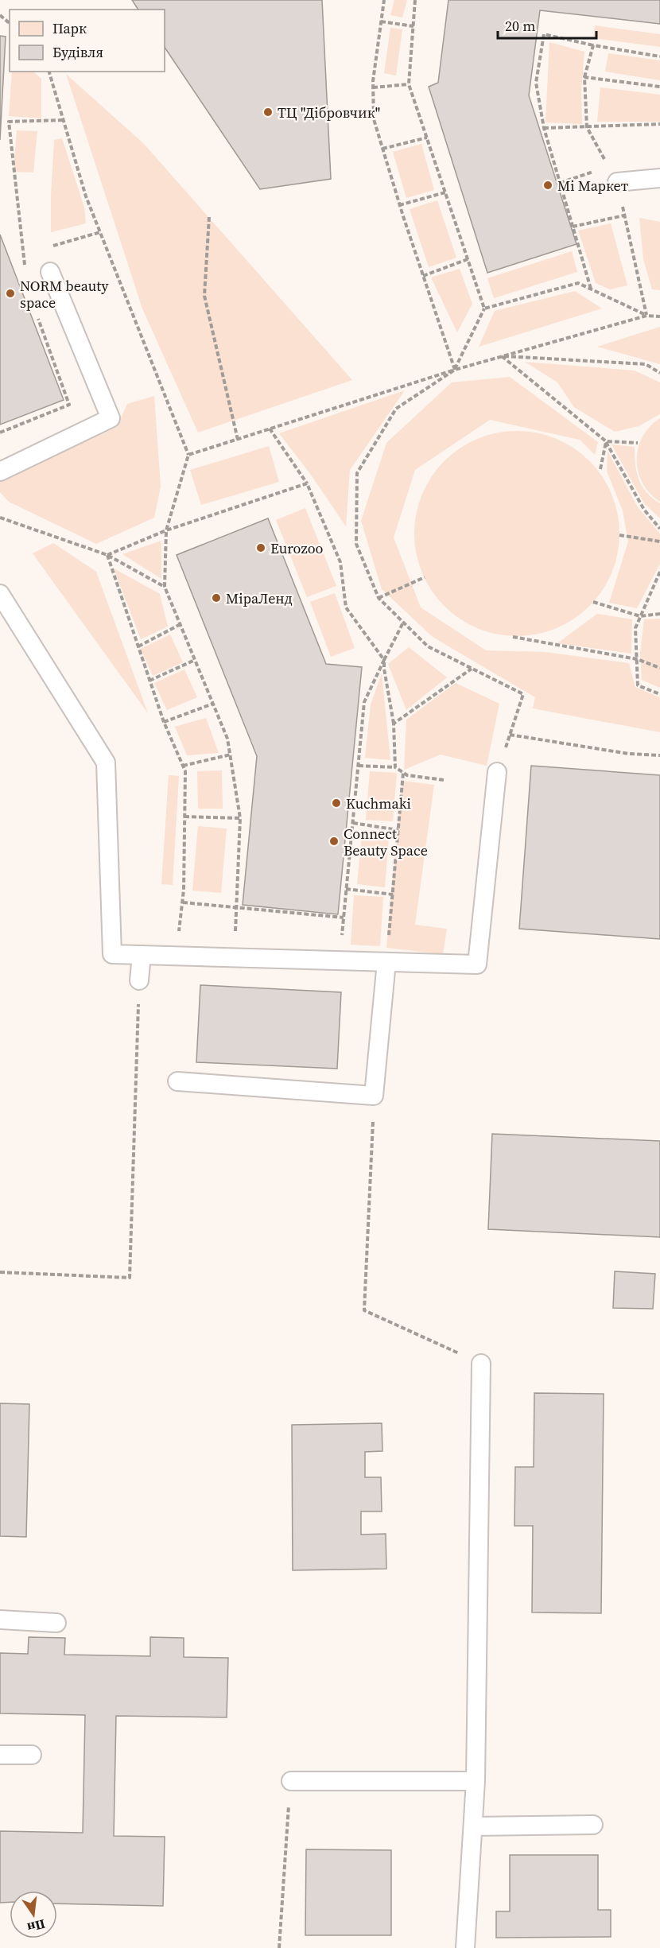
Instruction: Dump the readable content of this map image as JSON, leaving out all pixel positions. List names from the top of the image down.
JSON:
{
  "places": [
    "ТЦ \"Дібровчик\"",
    "Мі Маркет",
    "NORM beauty space",
    "Eurozoo",
    "МіраЛенд",
    "Kuchmaki",
    "Connect Beauty Space"
  ],
  "legend": ["Парк", "Будівля"],
  "scale_bar": "20 m",
  "north": "bottom"
}
